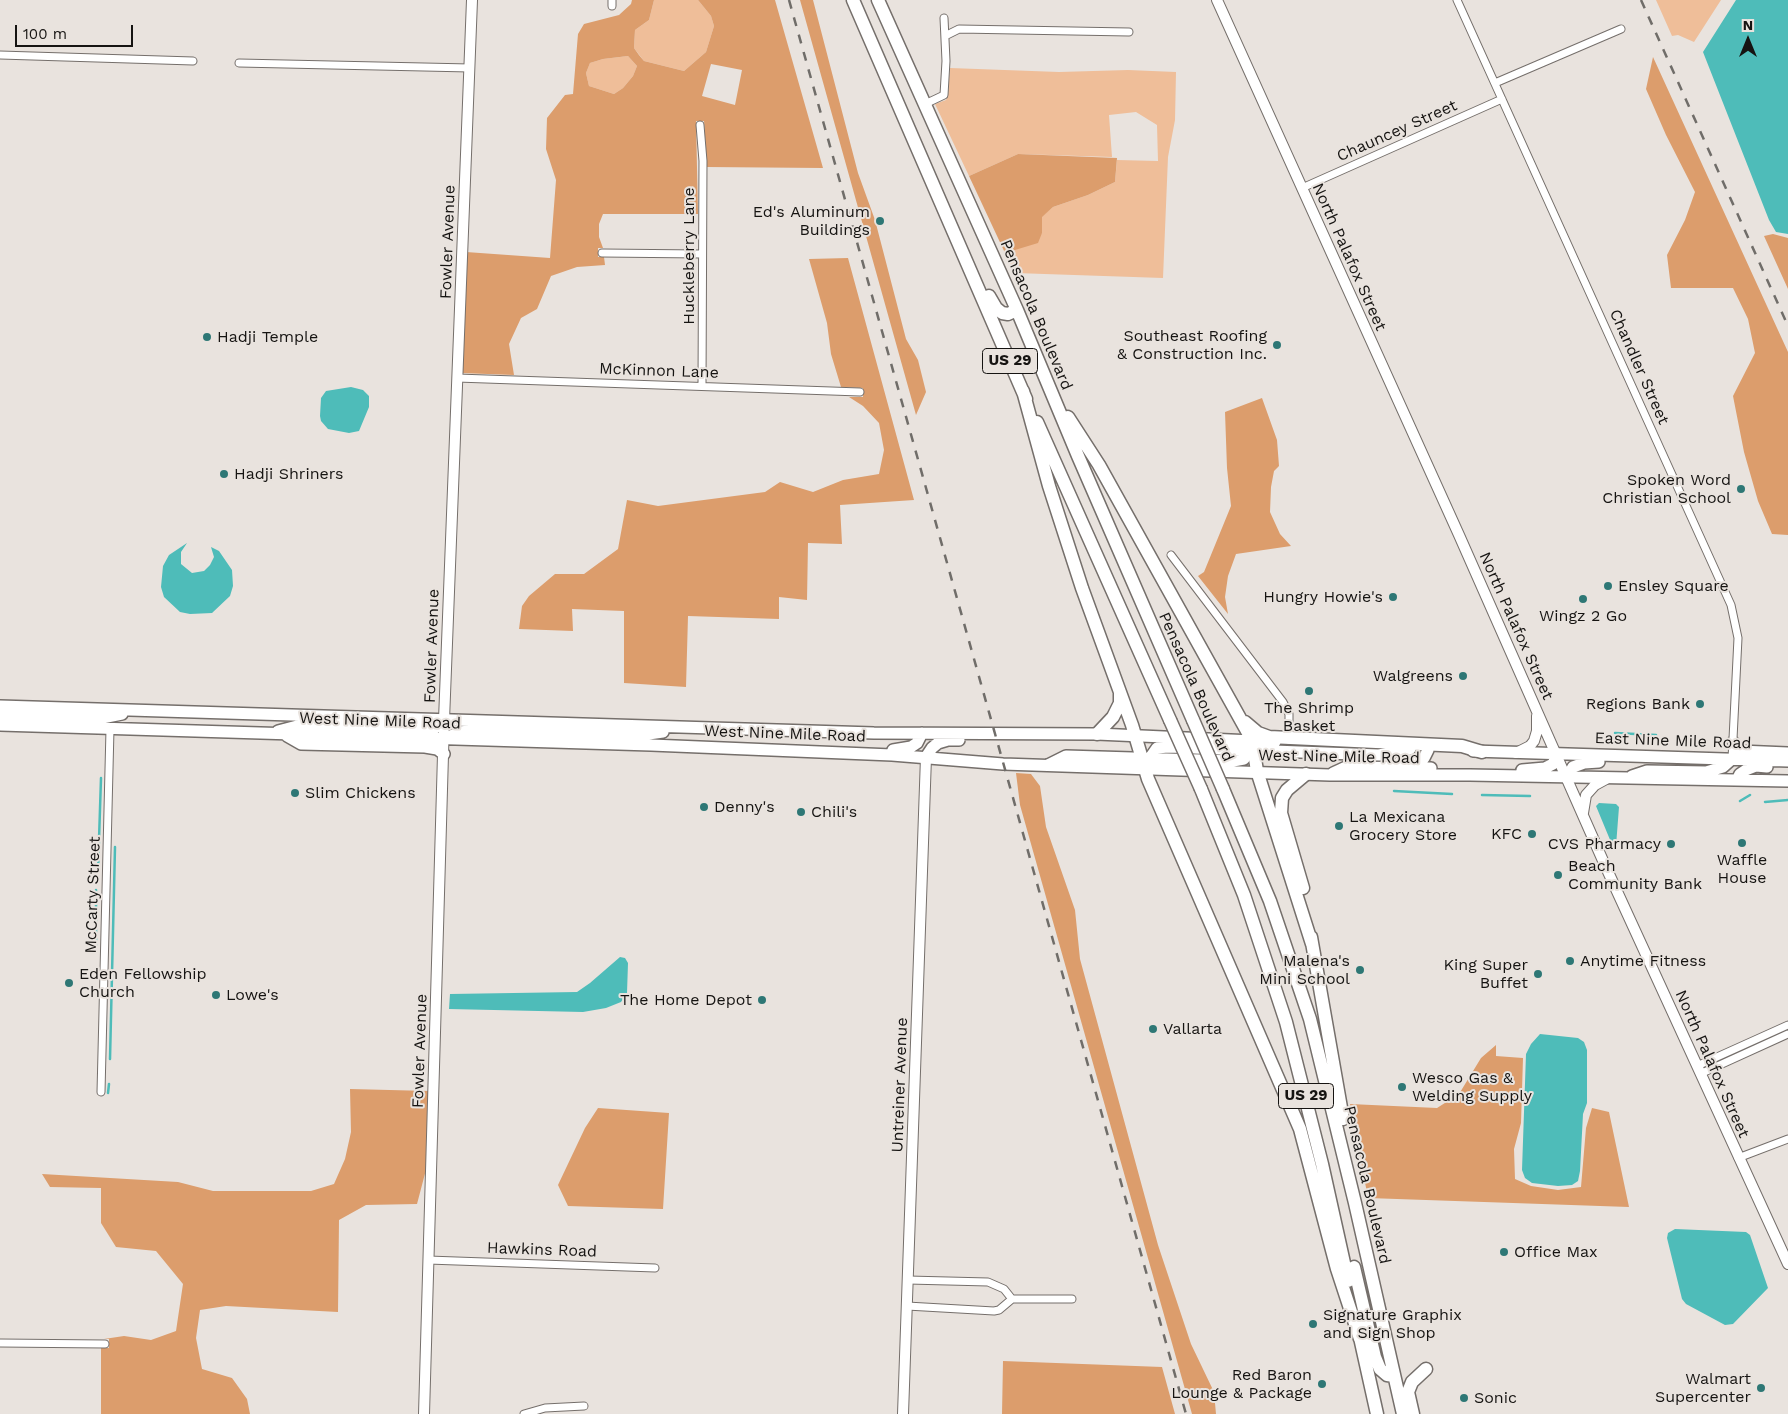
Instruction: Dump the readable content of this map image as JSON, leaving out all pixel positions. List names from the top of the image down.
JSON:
{
  "streets": {
    "highway": ["Pensacola Boulevard", "US 29"],
    "main road": ["West Nine Mile Road", "East Nine Mile Road"],
    "street": [
      "Chauncey Street",
      "Fowler Avenue",
      "Huckleberry Lane",
      "North Palafox Street",
      "Chandler Street",
      "McKinnon Lane",
      "McCarty Street",
      "Untreiner Avenue",
      "Hawkins Road"
    ]
  },
  "crossings": [
    ["Chauncey Street", "North Palafox Street"],
    ["Chauncey Street", "Chandler Street"],
    ["Fowler Avenue", "McKinnon Lane"],
    ["Fowler Avenue", "West Nine Mile Road"],
    ["Fowler Avenue", "Hawkins Road"],
    ["Huckleberry Lane", "McKinnon Lane"],
    ["North Palafox Street", "West Nine Mile Road"],
    ["North Palafox Street", "East Nine Mile Road"],
    ["Chandler Street", "East Nine Mile Road"],
    ["West Nine Mile Road", "East Nine Mile Road"],
    ["West Nine Mile Road", "McCarty Street"],
    ["West Nine Mile Road", "Untreiner Avenue"]
  ],
  "places": [
    "Ed's Aluminum Buildings",
    "Hadji Temple",
    "Southeast Roofing & Construction Inc.",
    "Hadji Shriners",
    "Spoken Word Christian School",
    "Ensley Square",
    "Hungry Howie's",
    "Wingz 2 Go",
    "Walgreens",
    "The Shrimp Basket",
    "Regions Bank",
    "Slim Chickens",
    "Denny's",
    "Chili's",
    "La Mexicana Grocery Store",
    "KFC",
    "Waffle House",
    "CVS Pharmacy",
    "Beach Community Bank",
    "Anytime Fitness",
    "Malena's Mini School",
    "King Super Buffet",
    "Eden Fellowship Church",
    "Lowe's",
    "The Home Depot",
    "Vallarta",
    "Wesco Gas & Welding Supply",
    "Office Max",
    "Signature Graphix and Sign Shop",
    "Red Baron Lounge & Package",
    "Walmart Supercenter",
    "Sonic"
  ],
  "scale_bar": "100 m",
  "north": "top"
}
